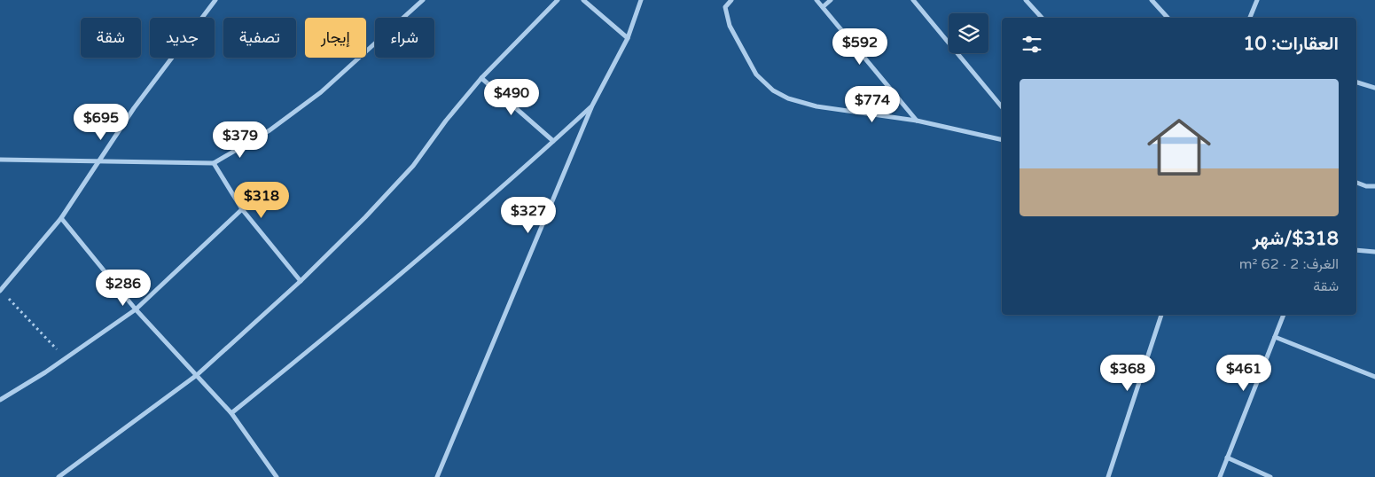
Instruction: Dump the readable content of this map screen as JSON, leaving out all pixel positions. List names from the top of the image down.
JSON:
{
  "page": {
    "chip": [
      "شراء",
      "إيجار",
      "تصفية",
      "جديد",
      "شقة"
    ],
    "heading": "العقارات: 10",
    "price": [
      "$592",
      "$490",
      "$774",
      "$695",
      "$379",
      "$318",
      "$327",
      "$286",
      "$368",
      "$461"
    ],
    "list": [
      {
        "name": "$318/شهر",
        "note": "الغرف: 2 · 62 m² · شقة"
      }
    ]
  }
}
